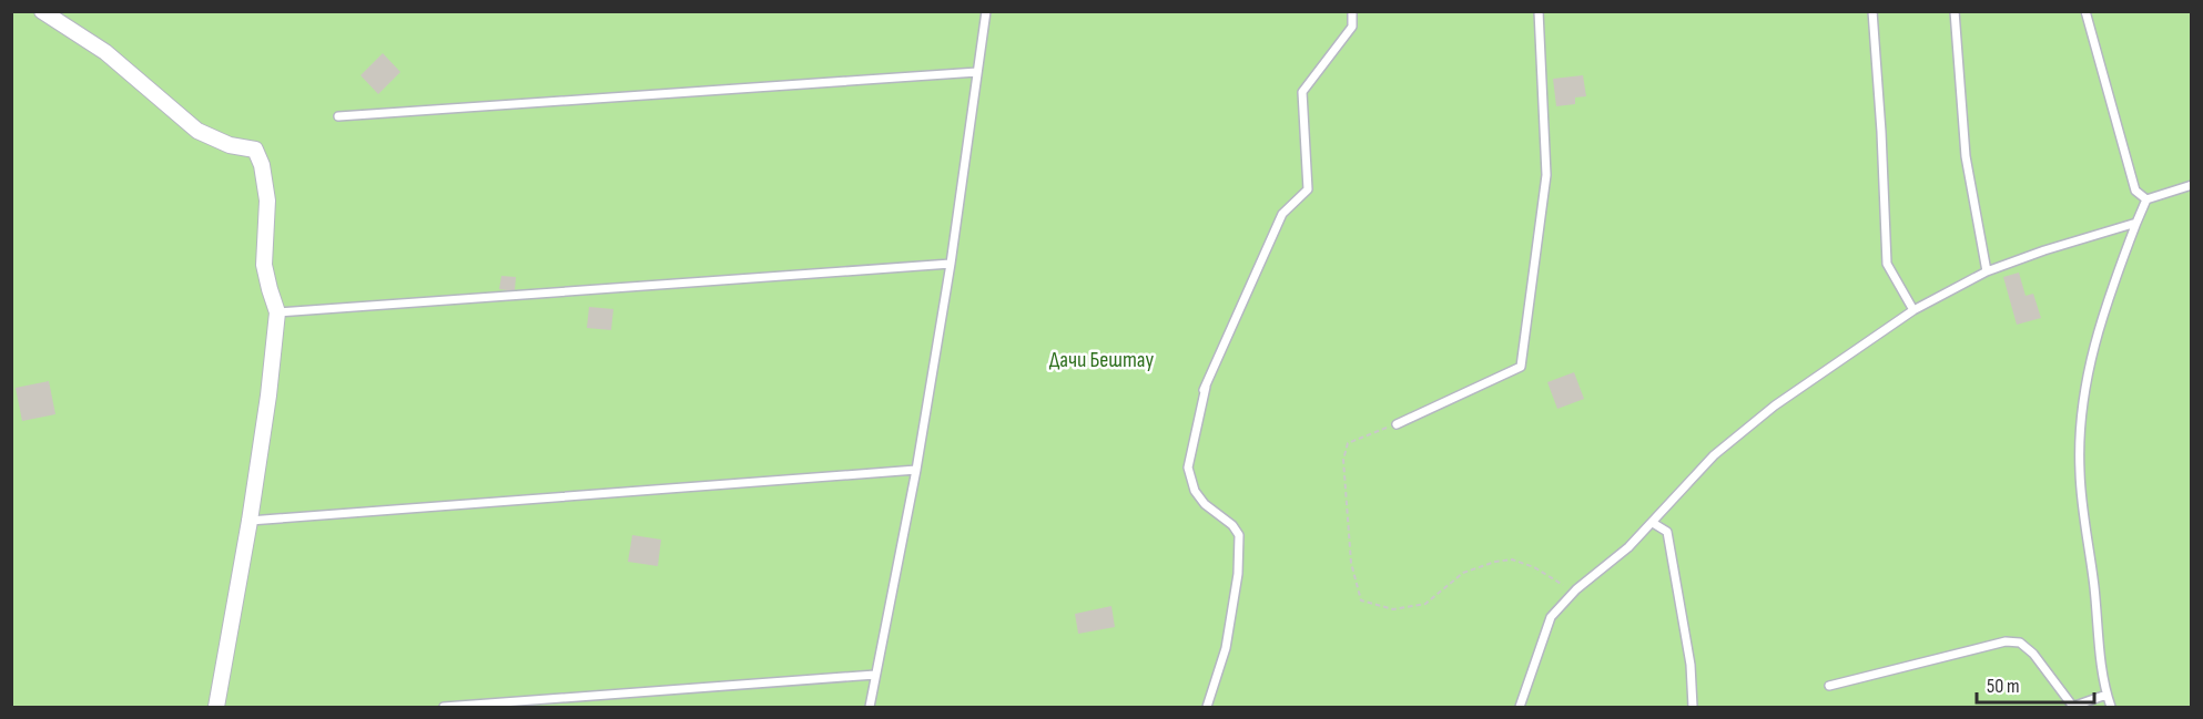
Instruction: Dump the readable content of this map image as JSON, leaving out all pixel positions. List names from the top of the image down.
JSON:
{
  "parks": ["Дачи Бештау"],
  "scale_bar": "50 m"
}
